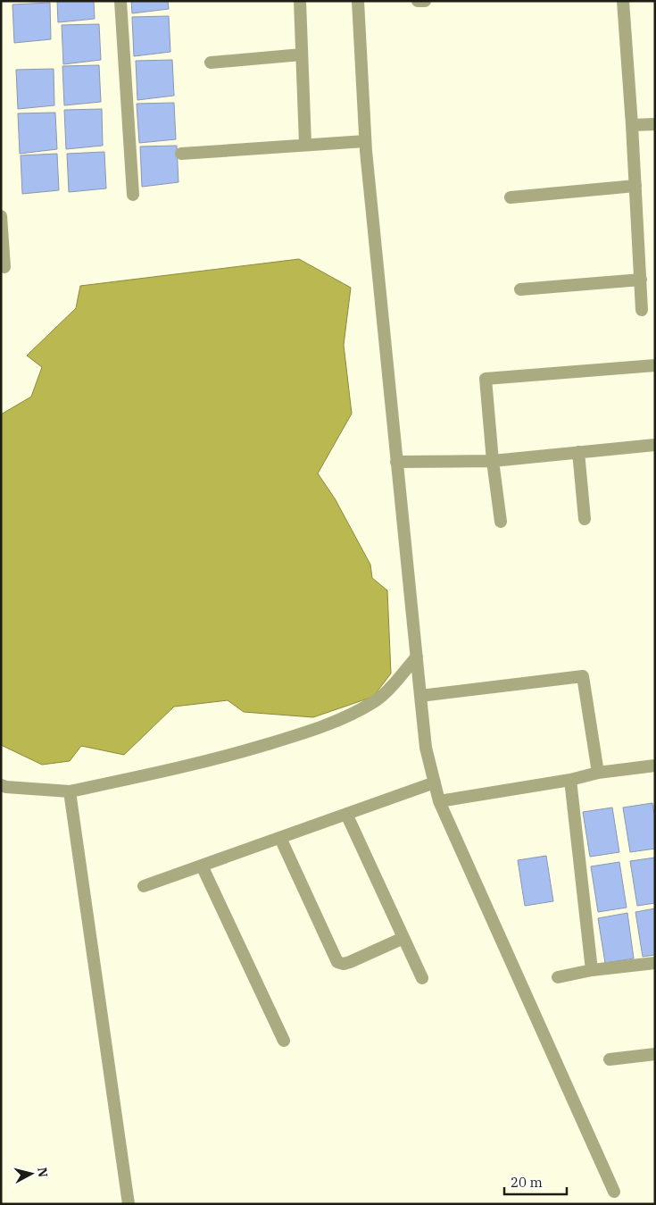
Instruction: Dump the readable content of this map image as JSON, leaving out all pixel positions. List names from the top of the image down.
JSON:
{
  "scale_bar": "20 m",
  "north": "right"
}
